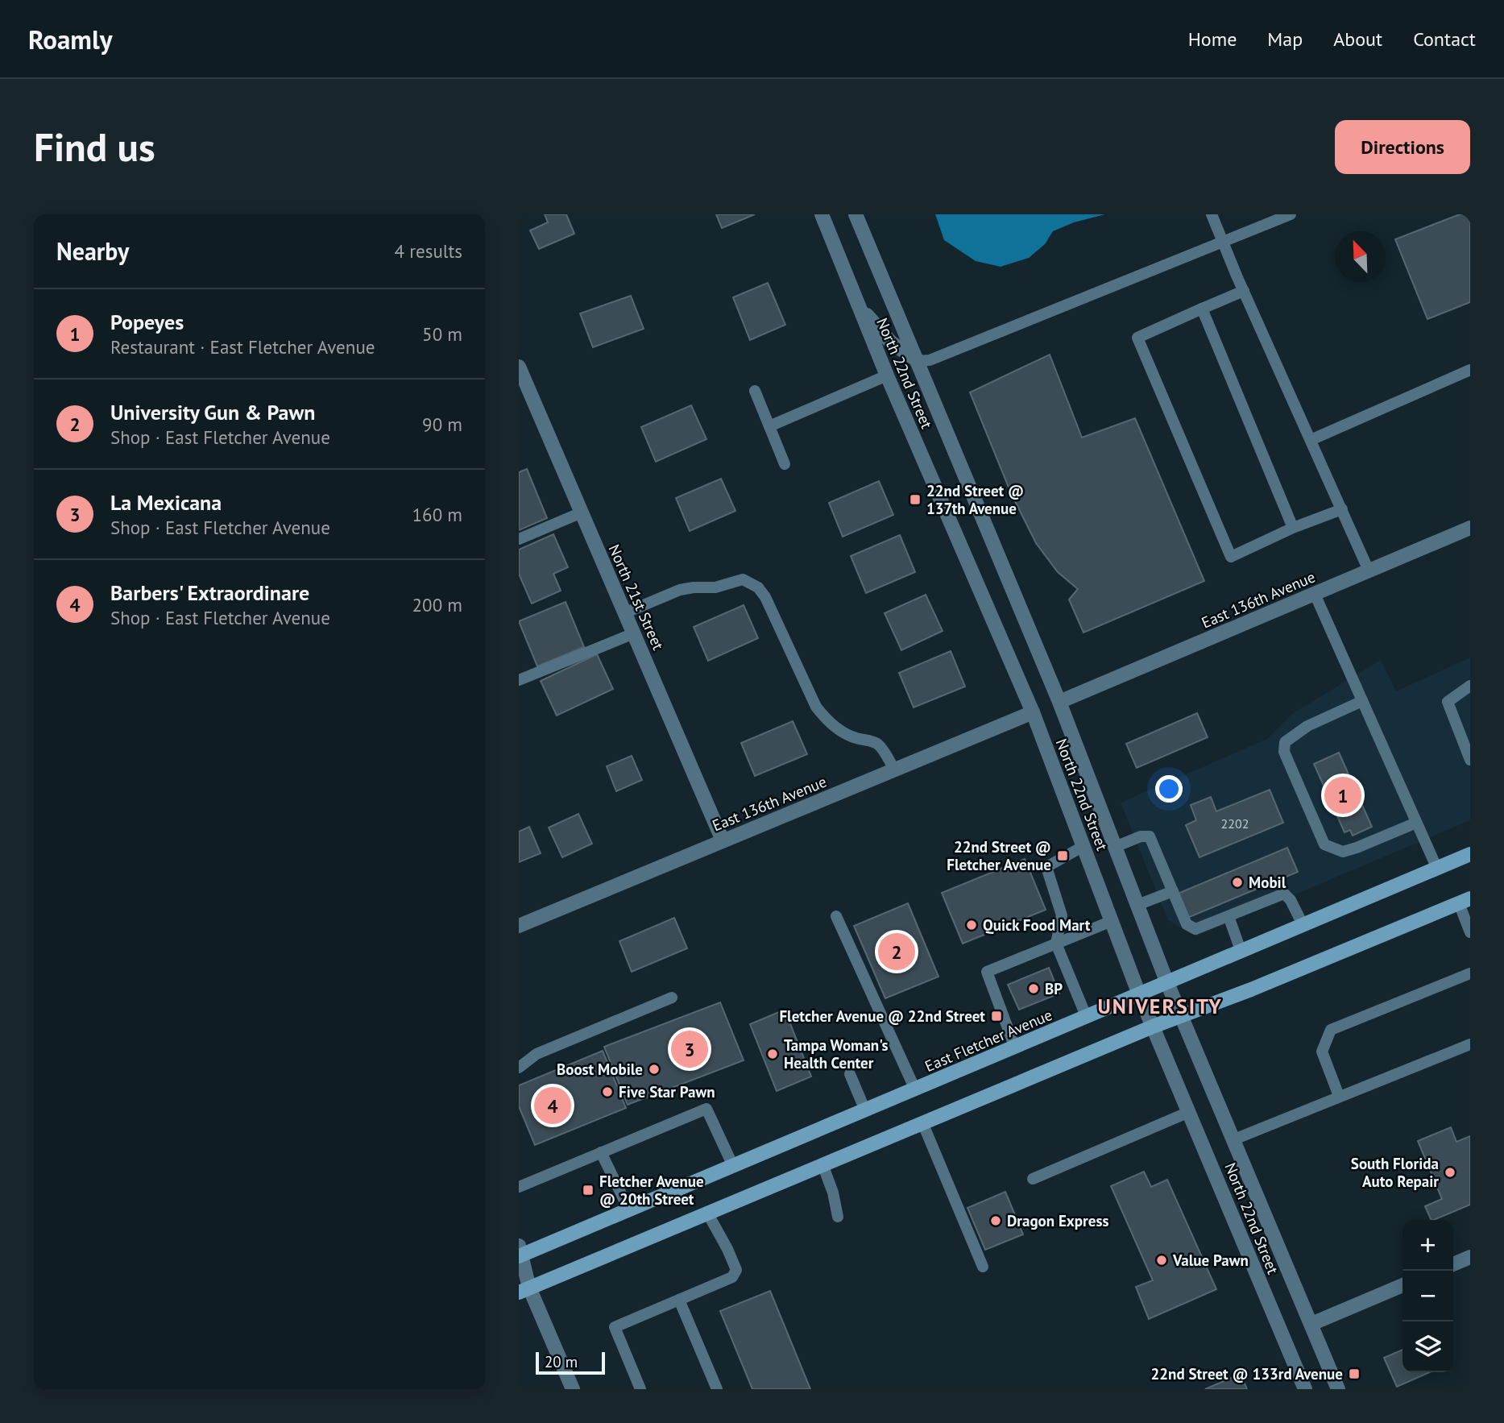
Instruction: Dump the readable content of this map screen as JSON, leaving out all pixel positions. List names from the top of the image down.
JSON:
{
  "streets": {
    "main road": ["East Fletcher Avenue"],
    "street": ["North 22nd Street", "North 21st Street", "East 136th Avenue"]
  },
  "crossings": [
    ["North 22nd Street", "East 136th Avenue"],
    ["North 22nd Street", "East Fletcher Avenue"],
    ["North 21st Street", "East 136th Avenue"]
  ],
  "districts": ["UNIVERSITY"],
  "places": {
    "transit": [
      "22nd Street @ 137th Avenue",
      "22nd Street @ Fletcher Avenue",
      "Fletcher Avenue @ 22nd Street",
      "Fletcher Avenue @ 20th Street",
      "22nd Street @ 133rd Avenue"
    ],
    "other": [
      "Mobil",
      "Quick Food Mart",
      "BP",
      "Tampa Woman's Health Center",
      "Boost Mobile",
      "Five Star Pawn",
      "South Florida Auto Repair",
      "Dragon Express",
      "Value Pawn"
    ]
  },
  "house_numbers": ["2202"],
  "scale_bar": "20 m",
  "north": "top left",
  "page": {
    "header": "Roamly",
    "nav": [
      "Home",
      "Map",
      "About",
      "Contact"
    ],
    "buttons": "Directions",
    "title": "Find us",
    "heading": ["Nearby", "4 results"],
    "list": [
      {
        "mark": "1",
        "name": "Popeyes",
        "note": "Restaurant · East Fletcher Avenue",
        "value": "50 m"
      },
      {
        "mark": "2",
        "name": "University Gun & Pawn",
        "note": "Shop · East Fletcher Avenue",
        "value": "90 m"
      },
      {
        "mark": "3",
        "name": "La Mexicana",
        "note": "Shop · East Fletcher Avenue",
        "value": "160 m"
      },
      {
        "mark": "4",
        "name": "Barbers' Extraordinare",
        "note": "Shop · East Fletcher Avenue",
        "value": "200 m"
      }
    ],
    "pins": [
      "1",
      "2",
      "3",
      "4"
    ],
    "map_buttons": ["+", "−"],
    "scale": "20 m"
  }
}
